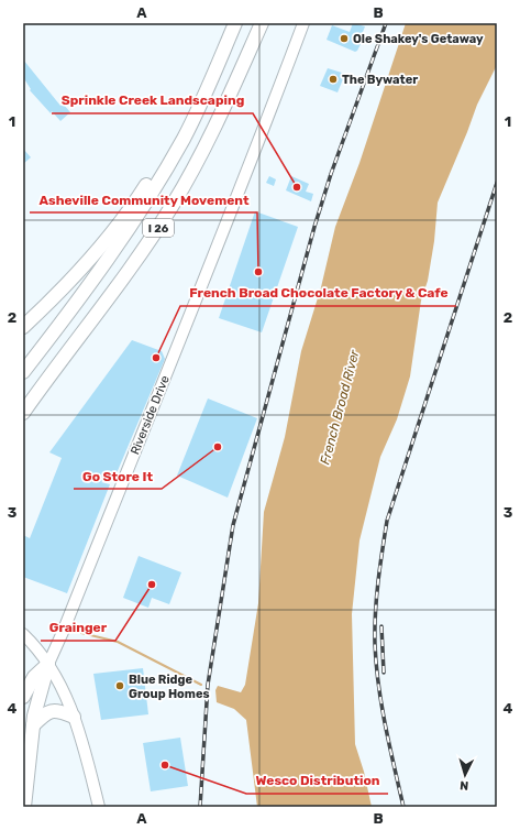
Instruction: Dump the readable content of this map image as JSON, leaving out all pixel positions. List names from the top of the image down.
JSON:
{
  "streets": {
    "highway": ["I 26"],
    "main road": ["Riverside Drive"]
  },
  "water": ["French Broad River"],
  "places": [
    "Ole Shakey's Getaway",
    "The Bywater",
    "Sprinkle Creek Landscaping",
    "Asheville Community Movement",
    "French Broad Chocolate Factory & Cafe",
    "Go Store It",
    "Grainger",
    "Blue Ridge Group Homes",
    "Wesco Distribution"
  ],
  "north": "bottom",
  "grid": {
    "columns": ["A", "B"],
    "rows": [
      "1",
      "2",
      "3",
      "4"
    ]
  }
}
